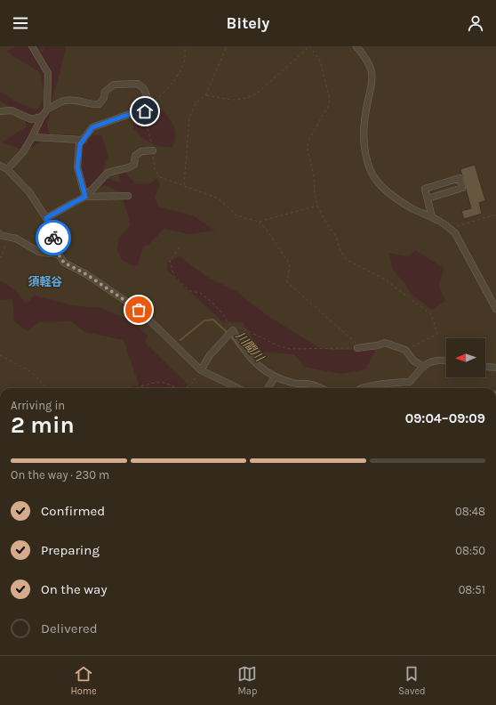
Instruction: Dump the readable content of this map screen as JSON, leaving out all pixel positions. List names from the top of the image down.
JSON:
{
  "districts": ["須軽谷"],
  "water": ["川間川"],
  "north": "left",
  "page": {
    "header": "Bitely",
    "heading": ["2 min", "Arriving in", "09:04–09:09"],
    "bar": "On the way · 230 m",
    "list": [
      ["Confirmed", "08:48"],
      ["Preparing", "08:50"],
      ["On the way", "08:51"],
      "Delivered"
    ],
    "tabs": ["Home", "Map", "Saved"]
  }
}
